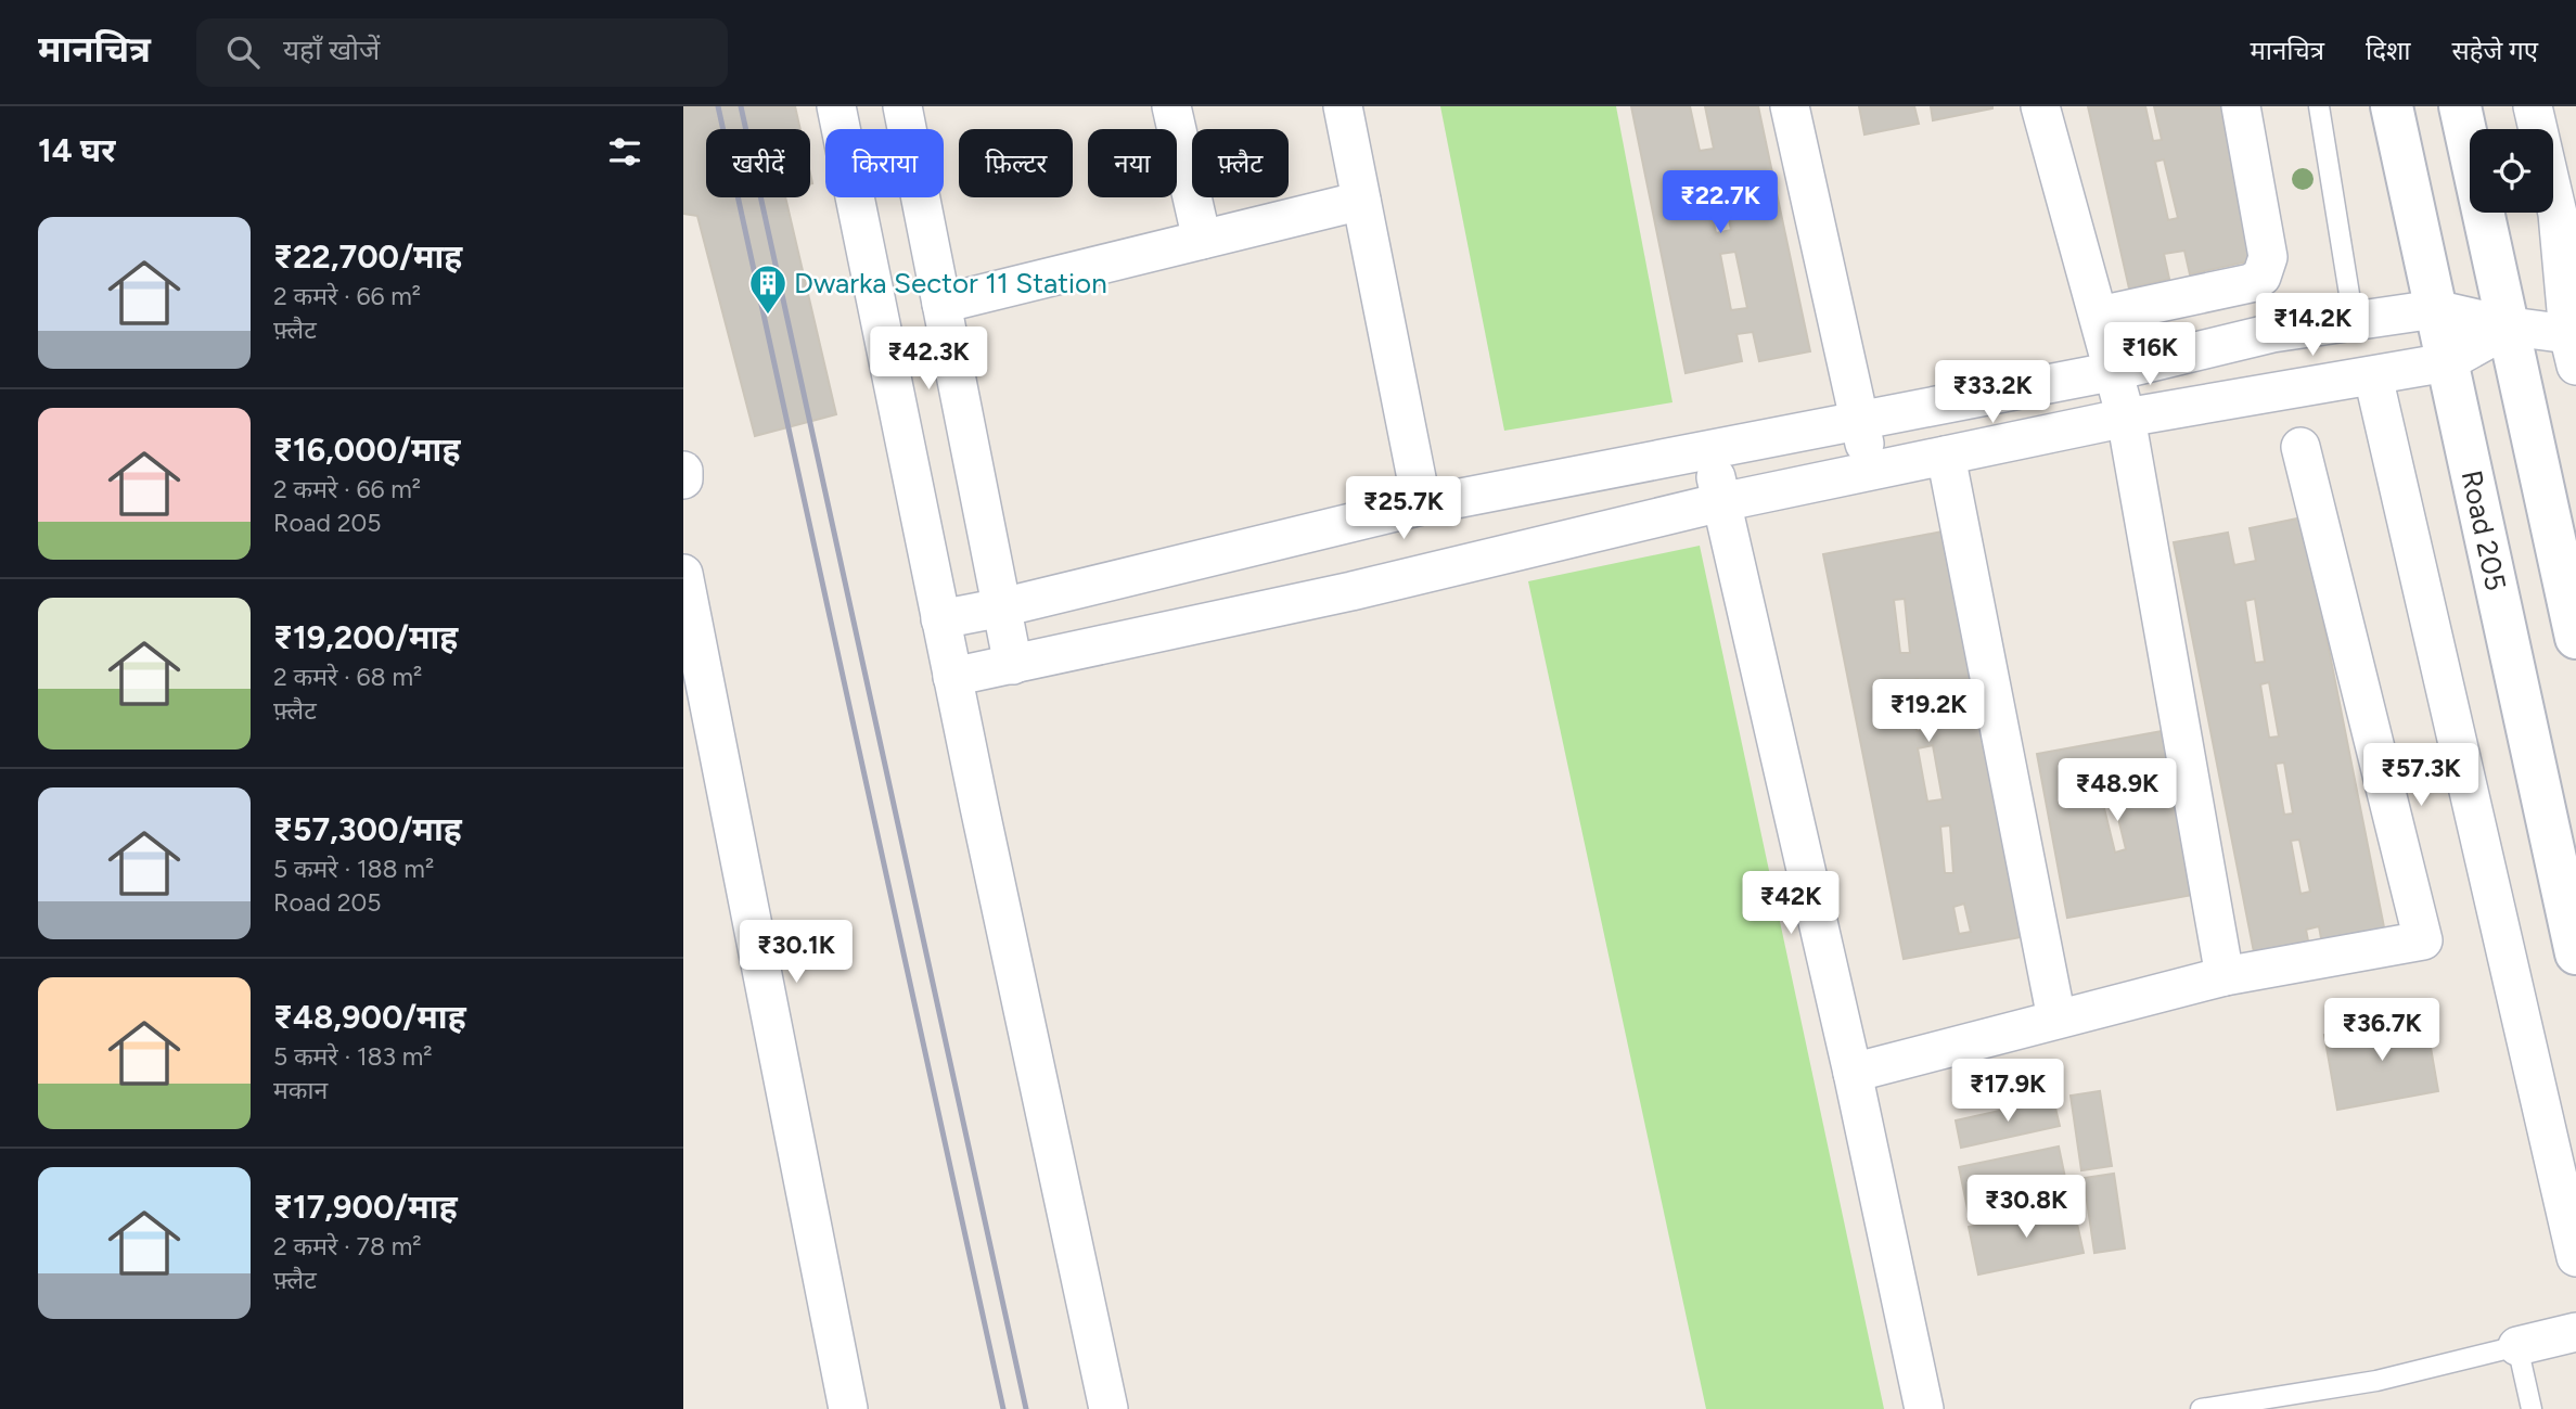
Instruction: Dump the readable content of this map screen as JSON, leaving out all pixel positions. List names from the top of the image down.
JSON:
{
  "streets": {
    "main road": ["Road 205"]
  },
  "places": {
    "building": ["Dwarka Sector 11 Station"]
  },
  "page": {
    "header": "मानचित्र",
    "search": "यहाँ खोजें",
    "nav": ["मानचित्र", "दिशा", "सहेजे गए"],
    "heading": "14 घर",
    "chip": [
      "खरीदें",
      "किराया",
      "फ़िल्टर",
      "नया",
      "फ़्लैट"
    ],
    "price": [
      "₹22.7K",
      "₹14.2K",
      "₹16K",
      "₹42.3K",
      "₹33.2K",
      "₹25.7K",
      "₹19.2K",
      "₹57.3K",
      "₹48.9K",
      "₹42K",
      "₹30.1K",
      "₹36.7K",
      "₹17.9K",
      "₹30.8K"
    ],
    "list": [
      {
        "name": "₹22,700/माह",
        "note": "2 कमरे · 66 m² · फ़्लैट"
      },
      {
        "name": "₹16,000/माह",
        "note": "2 कमरे · 66 m² · Road 205"
      },
      {
        "name": "₹19,200/माह",
        "note": "2 कमरे · 68 m² · फ़्लैट"
      },
      {
        "name": "₹57,300/माह",
        "note": "5 कमरे · 188 m² · Road 205"
      },
      {
        "name": "₹48,900/माह",
        "note": "5 कमरे · 183 m² · मकान"
      },
      {
        "name": "₹17,900/माह",
        "note": "2 कमरे · 78 m² · फ़्लैट"
      }
    ]
  }
}
